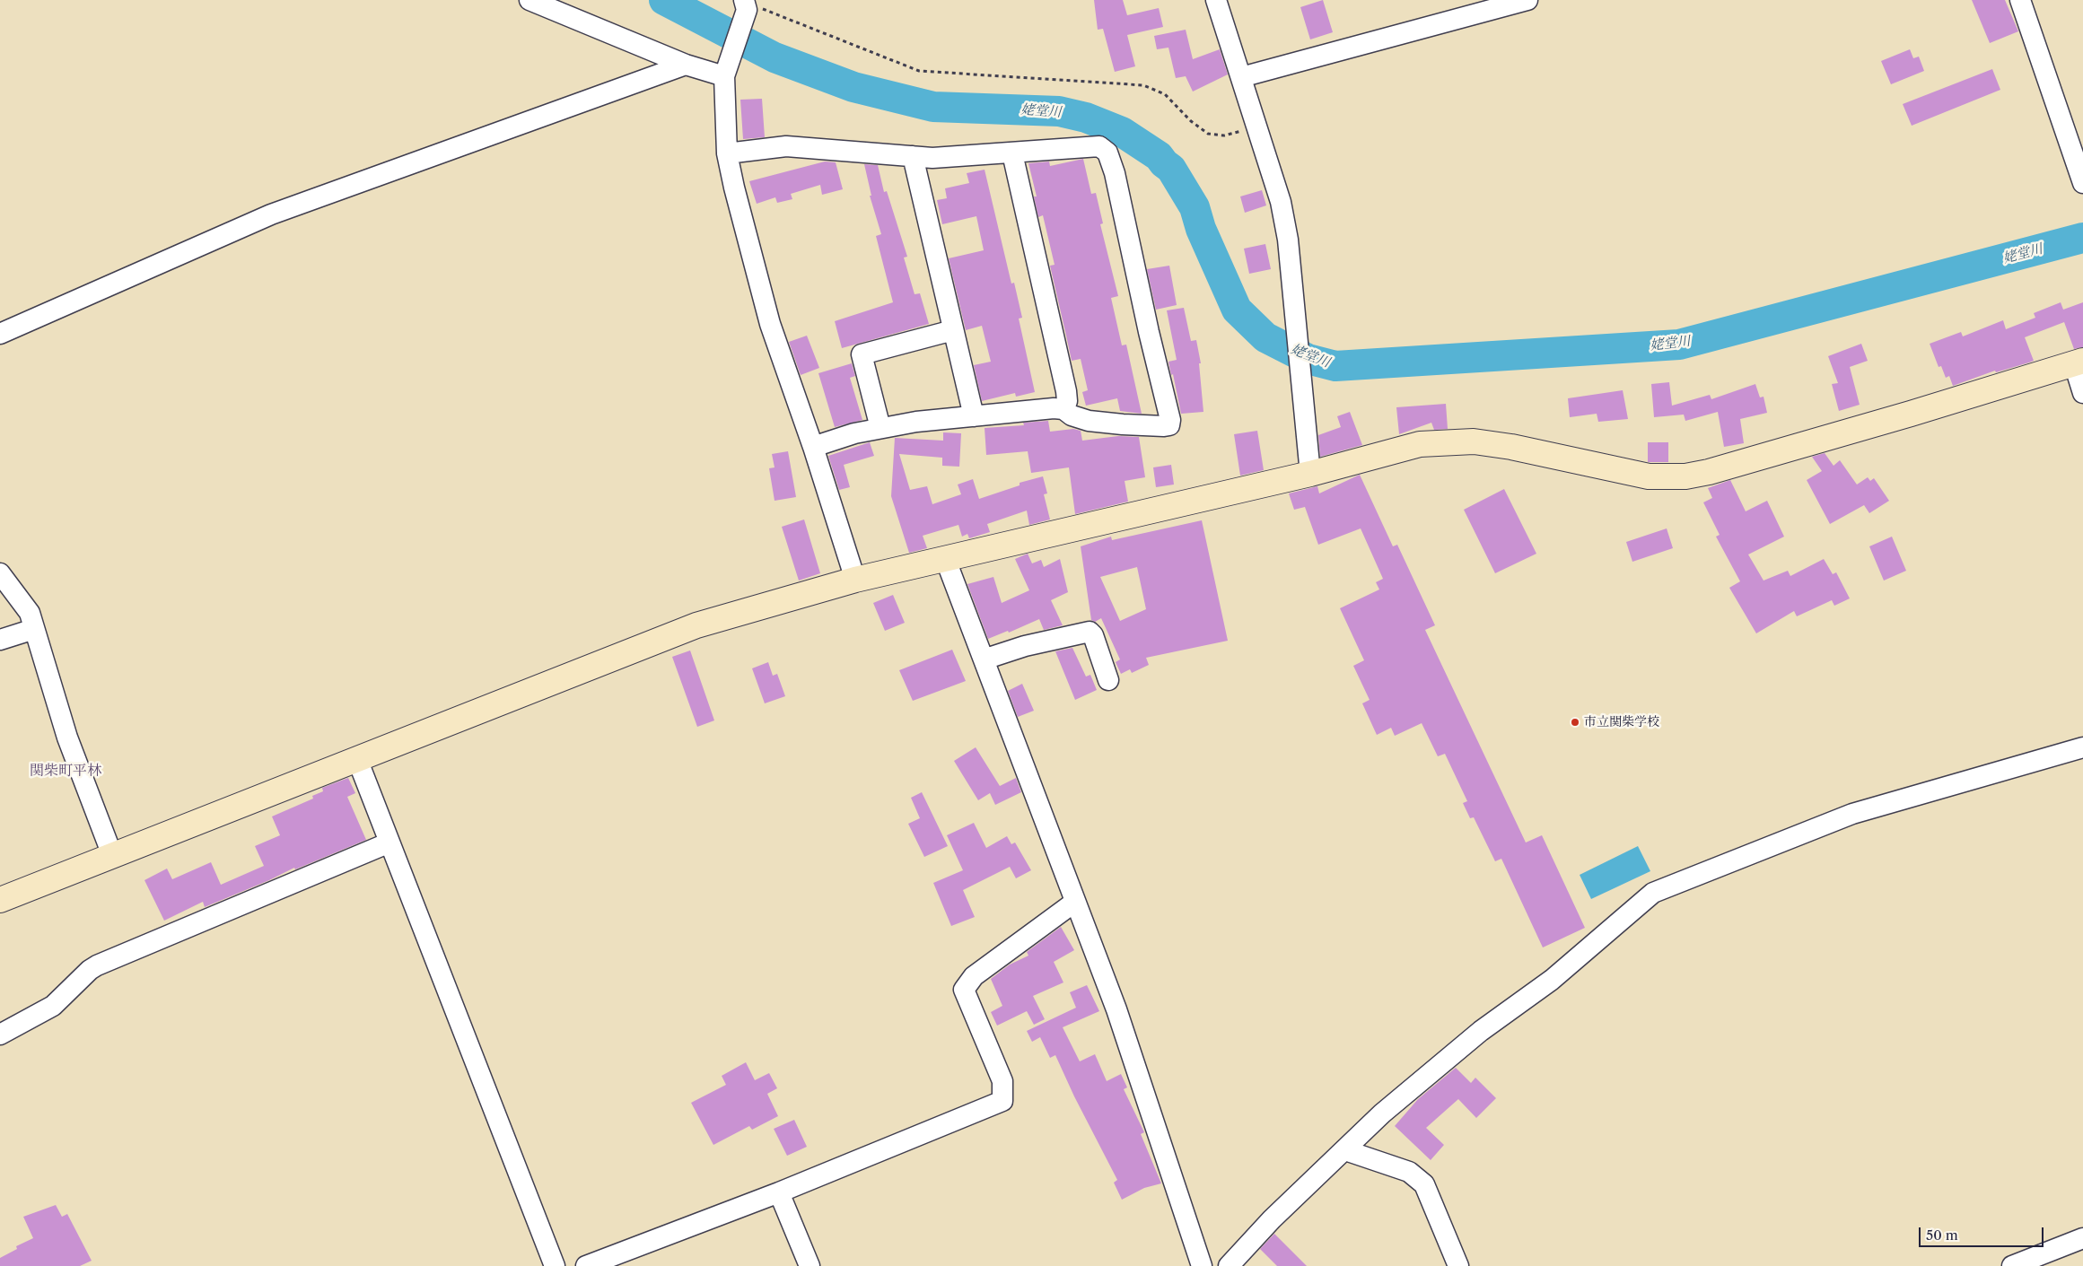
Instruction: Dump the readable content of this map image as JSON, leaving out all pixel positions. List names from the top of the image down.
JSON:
{
  "districts": ["関柴町平林"],
  "water": ["姥堂川"],
  "places": ["市立関柴学校"],
  "scale_bar": "50 m"
}
